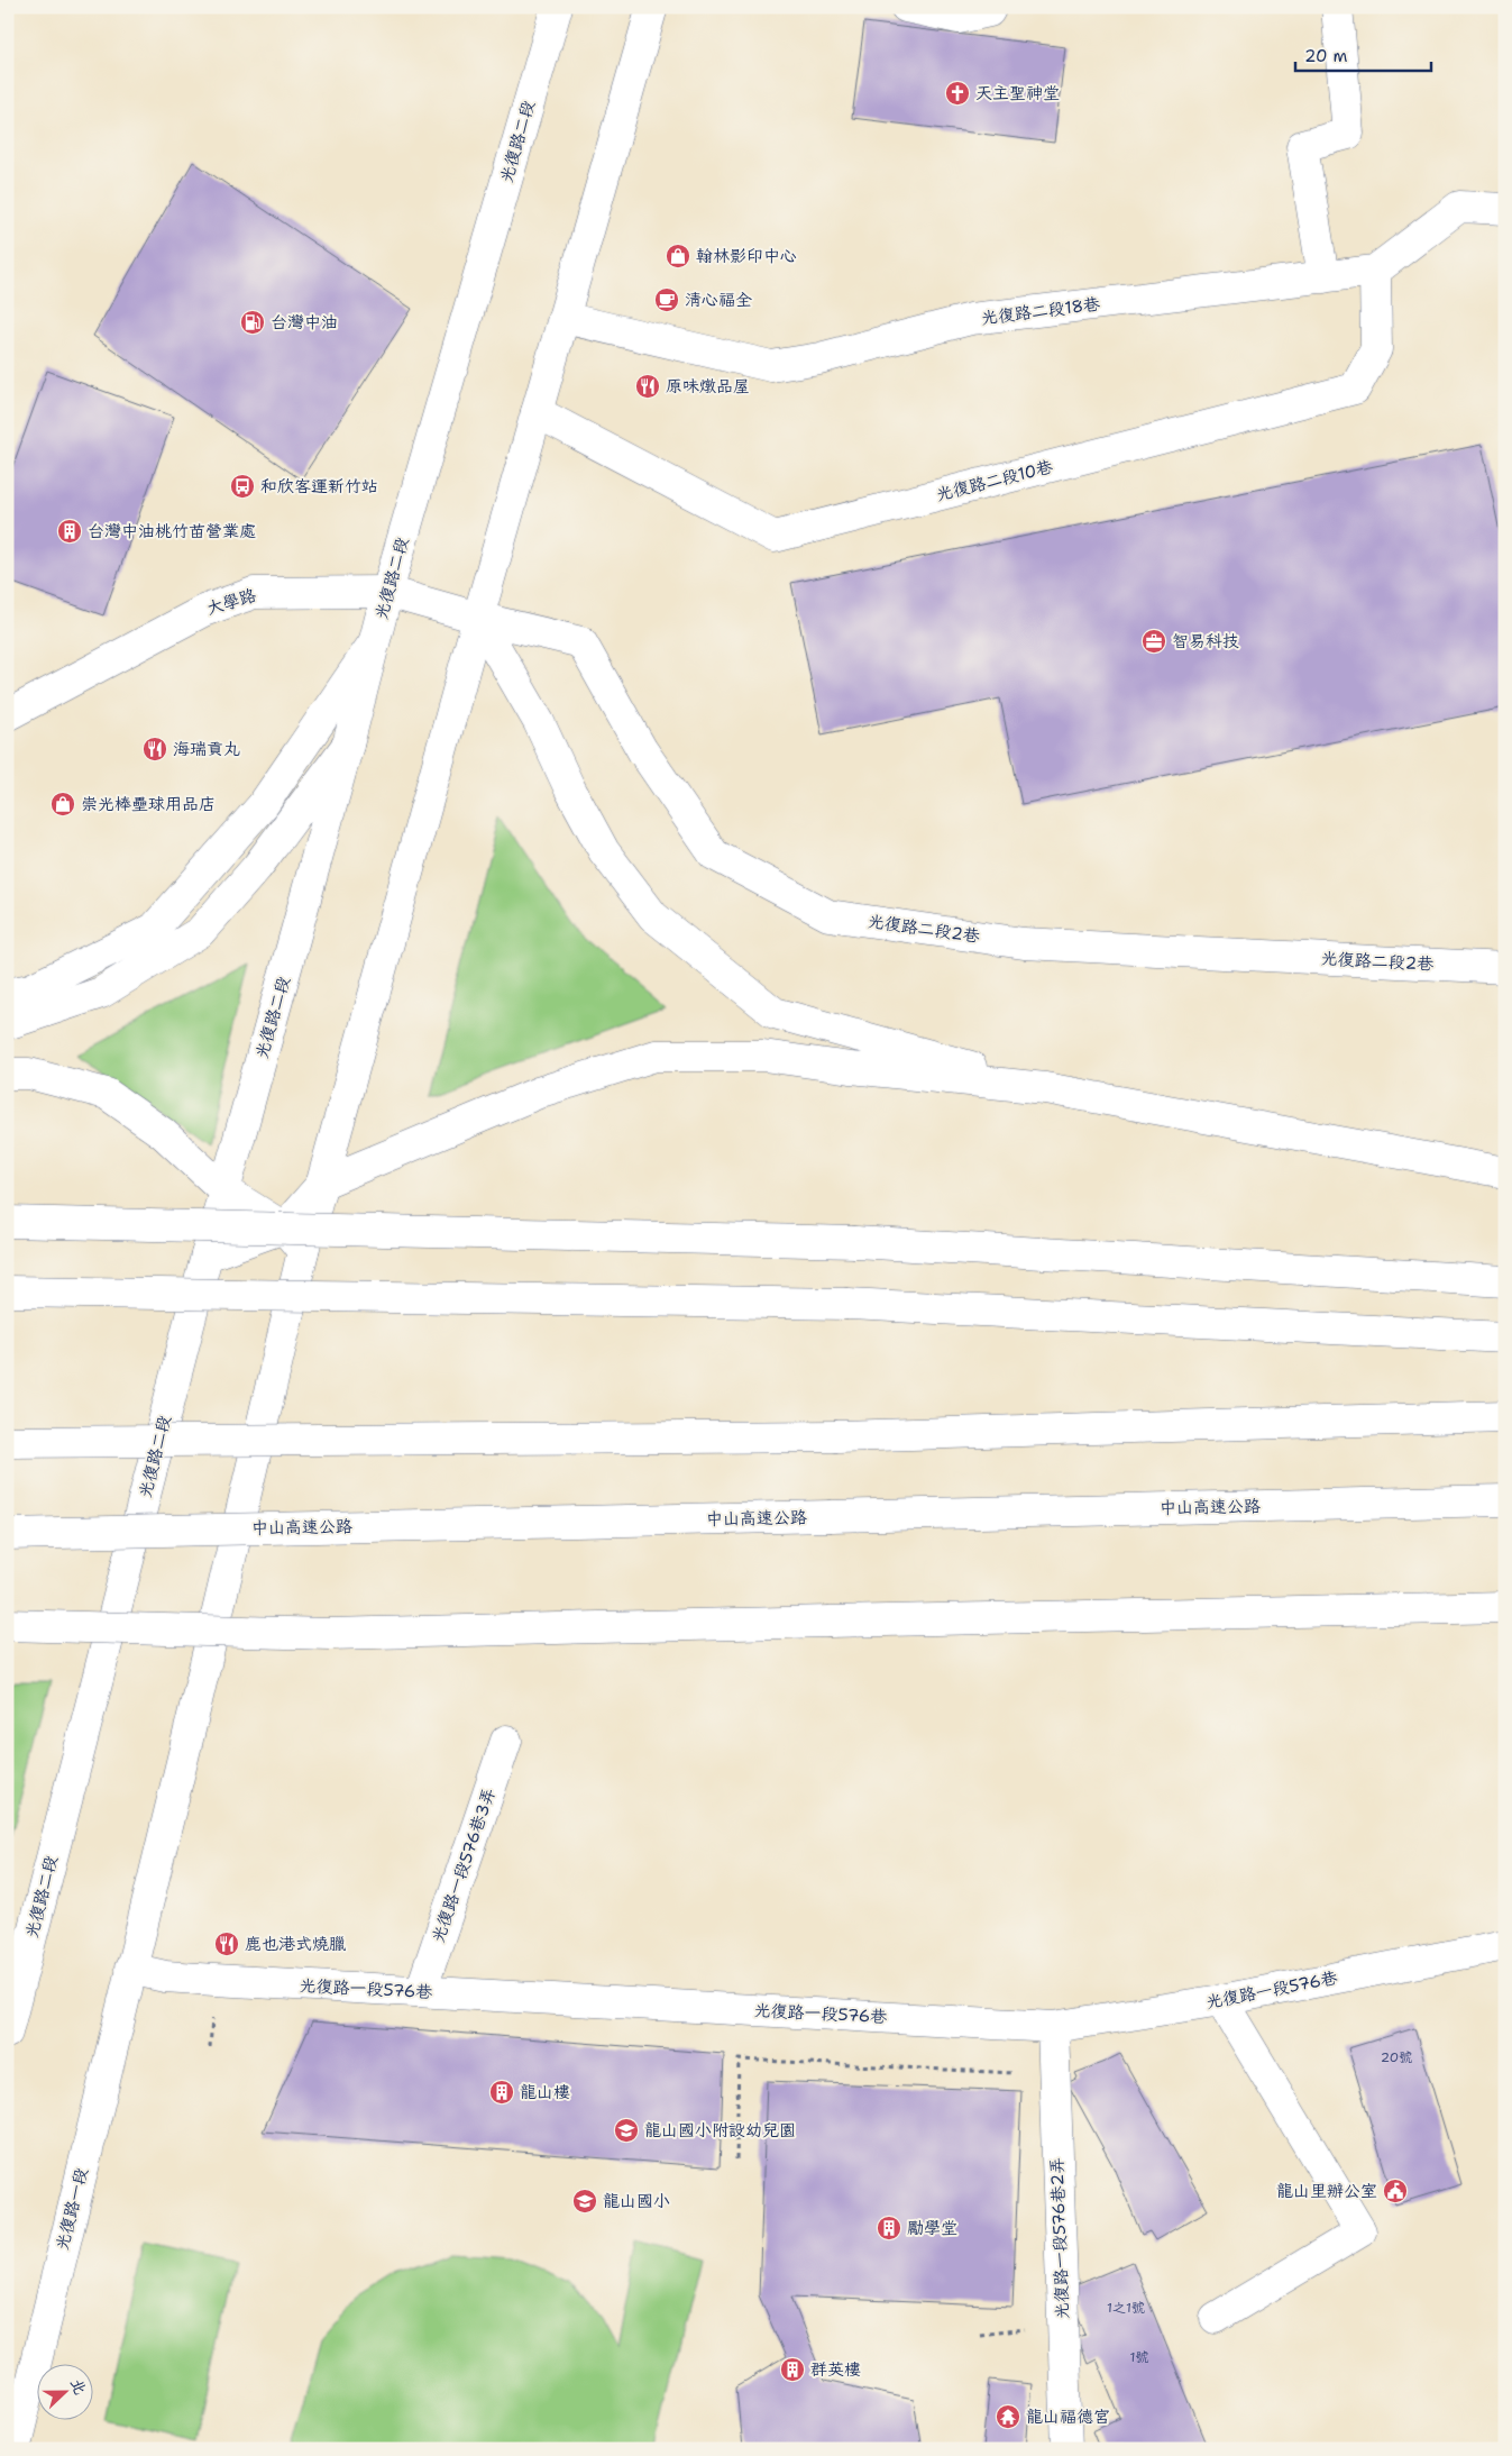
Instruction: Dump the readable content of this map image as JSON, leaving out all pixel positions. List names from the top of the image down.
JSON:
{
  "streets": {
    "main road": [
      "光復路二段",
      "光復路二段18巷",
      "光復路二段10巷",
      "大學路",
      "光復路二段2巷",
      "中山高速公路",
      "光復路一段576巷3弄",
      "光復路一段576巷",
      "光復路一段",
      "光復路一段576巷2弄"
    ]
  },
  "crossings": [
    ["光復路二段", "大學路"],
    ["光復路二段18巷", "光復路二段10巷"],
    ["大學路", "光復路二段2巷"],
    ["光復路一段576巷3弄", "光復路一段576巷"],
    ["光復路一段576巷", "光復路一段"],
    ["光復路一段576巷", "光復路一段576巷2弄"]
  ],
  "places": {
    "church": ["天主聖神堂"],
    "shop": ["翰林影印中心", "崇光棒壘球用品店"],
    "cafe": ["清心福全"],
    "fuel station": ["台灣中油"],
    "restaurant": ["原味燉品屋", "海瑞貢丸", "鹿也港式燒臘"],
    "bus stop": ["和欣客運新竹站"],
    "building": [
      "台灣中油桃竹苗營業處",
      "龍山樓",
      "勵學堂",
      "群英樓"
    ],
    "office": ["智易科技"],
    "school or university": ["龍山國小附設幼兒園", "龍山國小"],
    "public building": ["龍山里辦公室"],
    "temple": ["龍山福德宮"]
  },
  "house_numbers": ["20號", "1之1號", "1號"],
  "scale_bar": "20 m",
  "north": "right"
}
